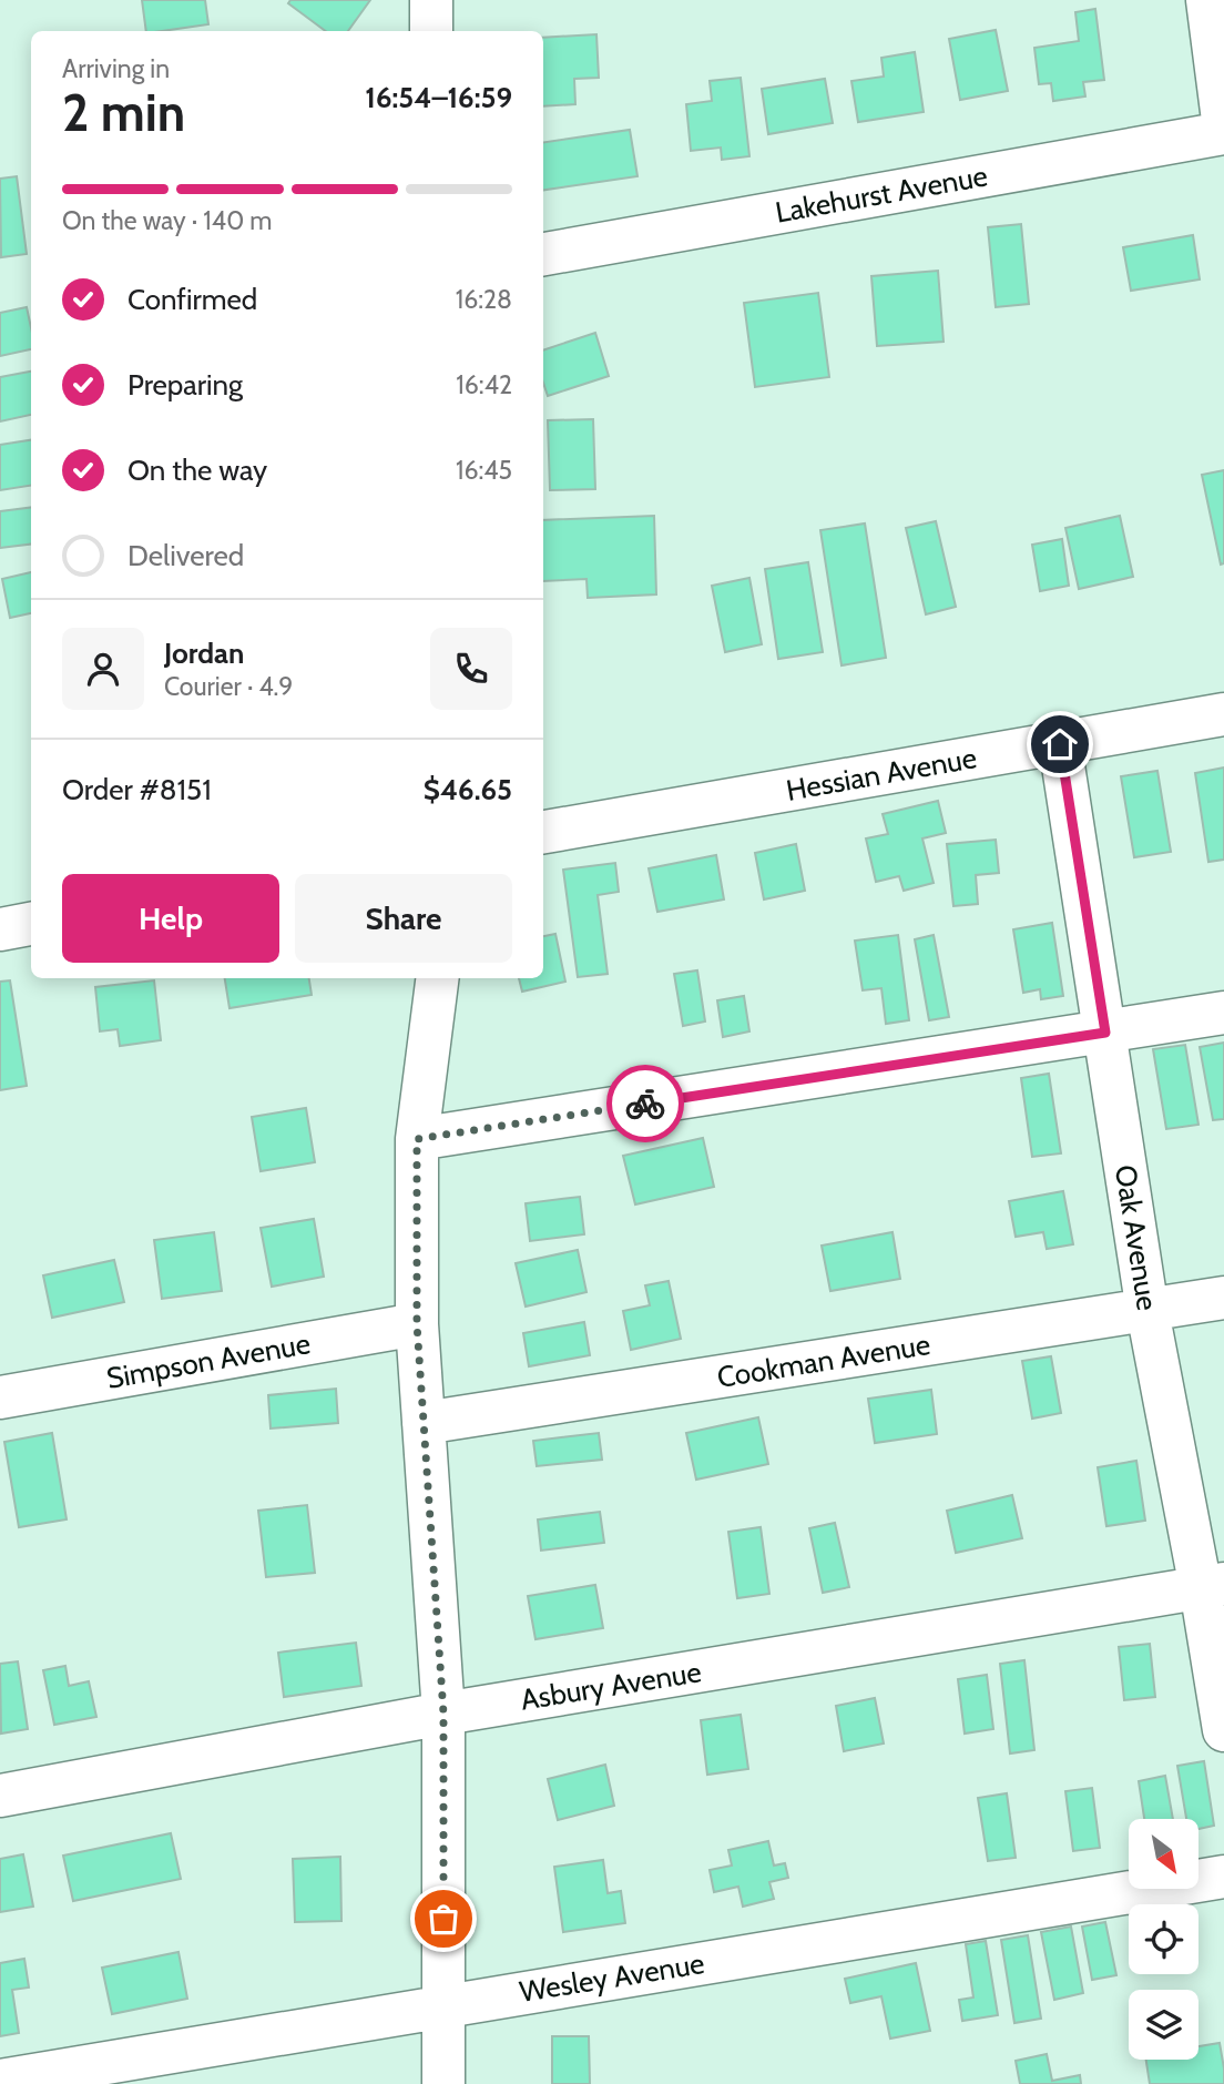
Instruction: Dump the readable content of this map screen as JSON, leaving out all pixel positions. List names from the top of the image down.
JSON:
{
  "streets": {
    "street": [
      "Lakehurst Avenue",
      "Hessian Avenue",
      "Oak Avenue",
      "Simpson Avenue",
      "Cookman Avenue",
      "Asbury Avenue",
      "Wesley Avenue"
    ]
  },
  "crossings": [
    ["Hessian Avenue", "Oak Avenue"],
    ["Oak Avenue", "Cookman Avenue"],
    ["Oak Avenue", "Asbury Avenue"]
  ],
  "north": "bottom right",
  "page": {
    "heading": ["2 min", "Arriving in", "16:54–16:59"],
    "panel": [
      "Jordan",
      "Courier · 4.9",
      "Order #8151",
      "$46.65"
    ],
    "bar": "On the way · 140 m",
    "list": [
      ["Confirmed", "16:28"],
      ["Preparing", "16:42"],
      ["On the way", "16:45"],
      "Delivered"
    ],
    "buttons": ["Help", "Share"]
  }
}
